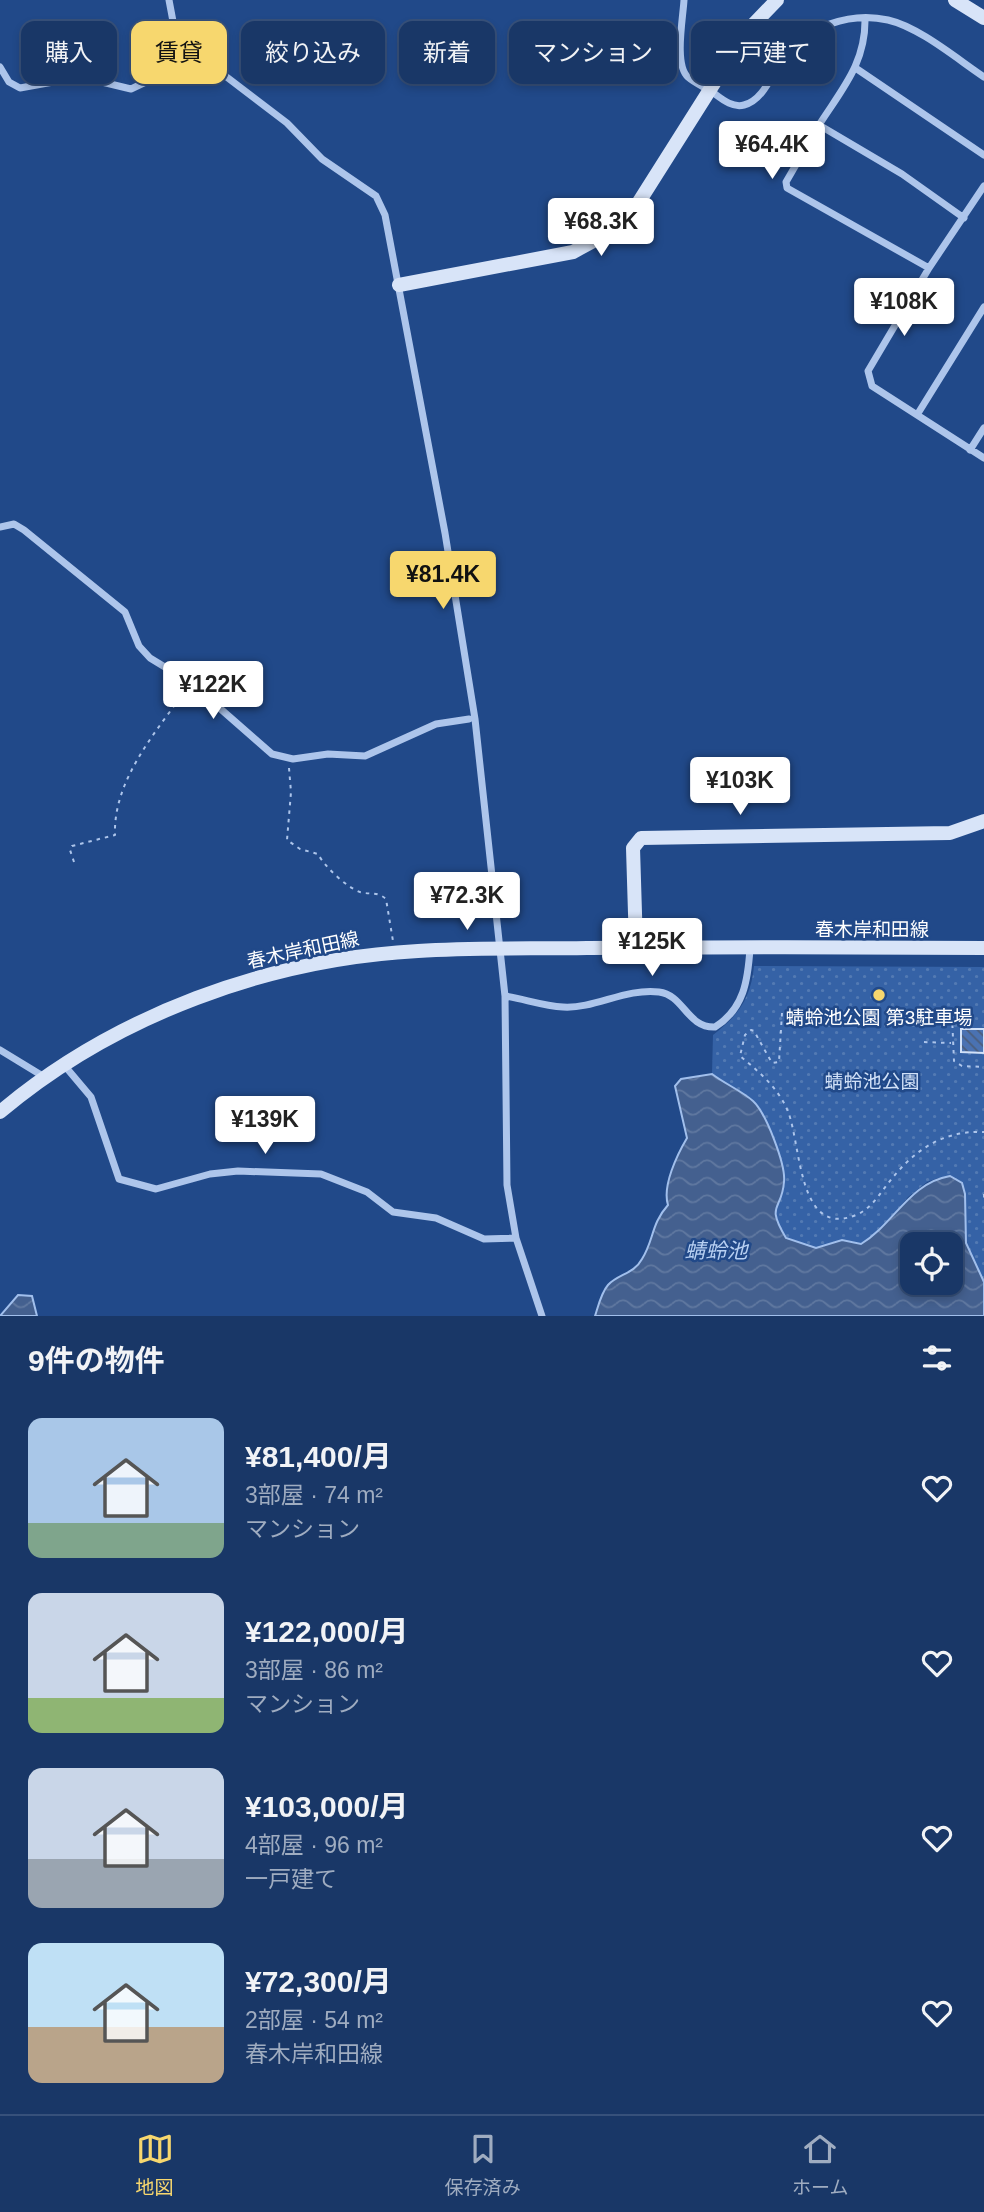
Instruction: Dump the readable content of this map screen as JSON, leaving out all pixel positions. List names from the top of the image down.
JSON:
{
  "streets": {
    "main road": ["春木岸和田線"]
  },
  "water": ["蜻蛉池"],
  "parks": ["蜻蛉池公園"],
  "places": ["蜻蛉池公園 第3駐車場"],
  "page": {
    "chip": [
      "購入",
      "賃貸",
      "絞り込み",
      "新着",
      "マンション",
      "一戸建て"
    ],
    "price": [
      "¥64.4K",
      "¥68.3K",
      "¥108K",
      "¥81.4K",
      "¥122K",
      "¥103K",
      "¥72.3K",
      "¥125K",
      "¥139K"
    ],
    "heading": "9件の物件",
    "list": [
      {
        "name": "¥81,400/月",
        "note": "3部屋 · 74 m² · マンション"
      },
      {
        "name": "¥122,000/月",
        "note": "3部屋 · 86 m² · マンション"
      },
      {
        "name": "¥103,000/月",
        "note": "4部屋 · 96 m² · 一戸建て"
      },
      {
        "name": "¥72,300/月",
        "note": "2部屋 · 54 m² · 春木岸和田線"
      }
    ],
    "tabs": ["地図", "保存済み", "ホーム"]
  }
}
